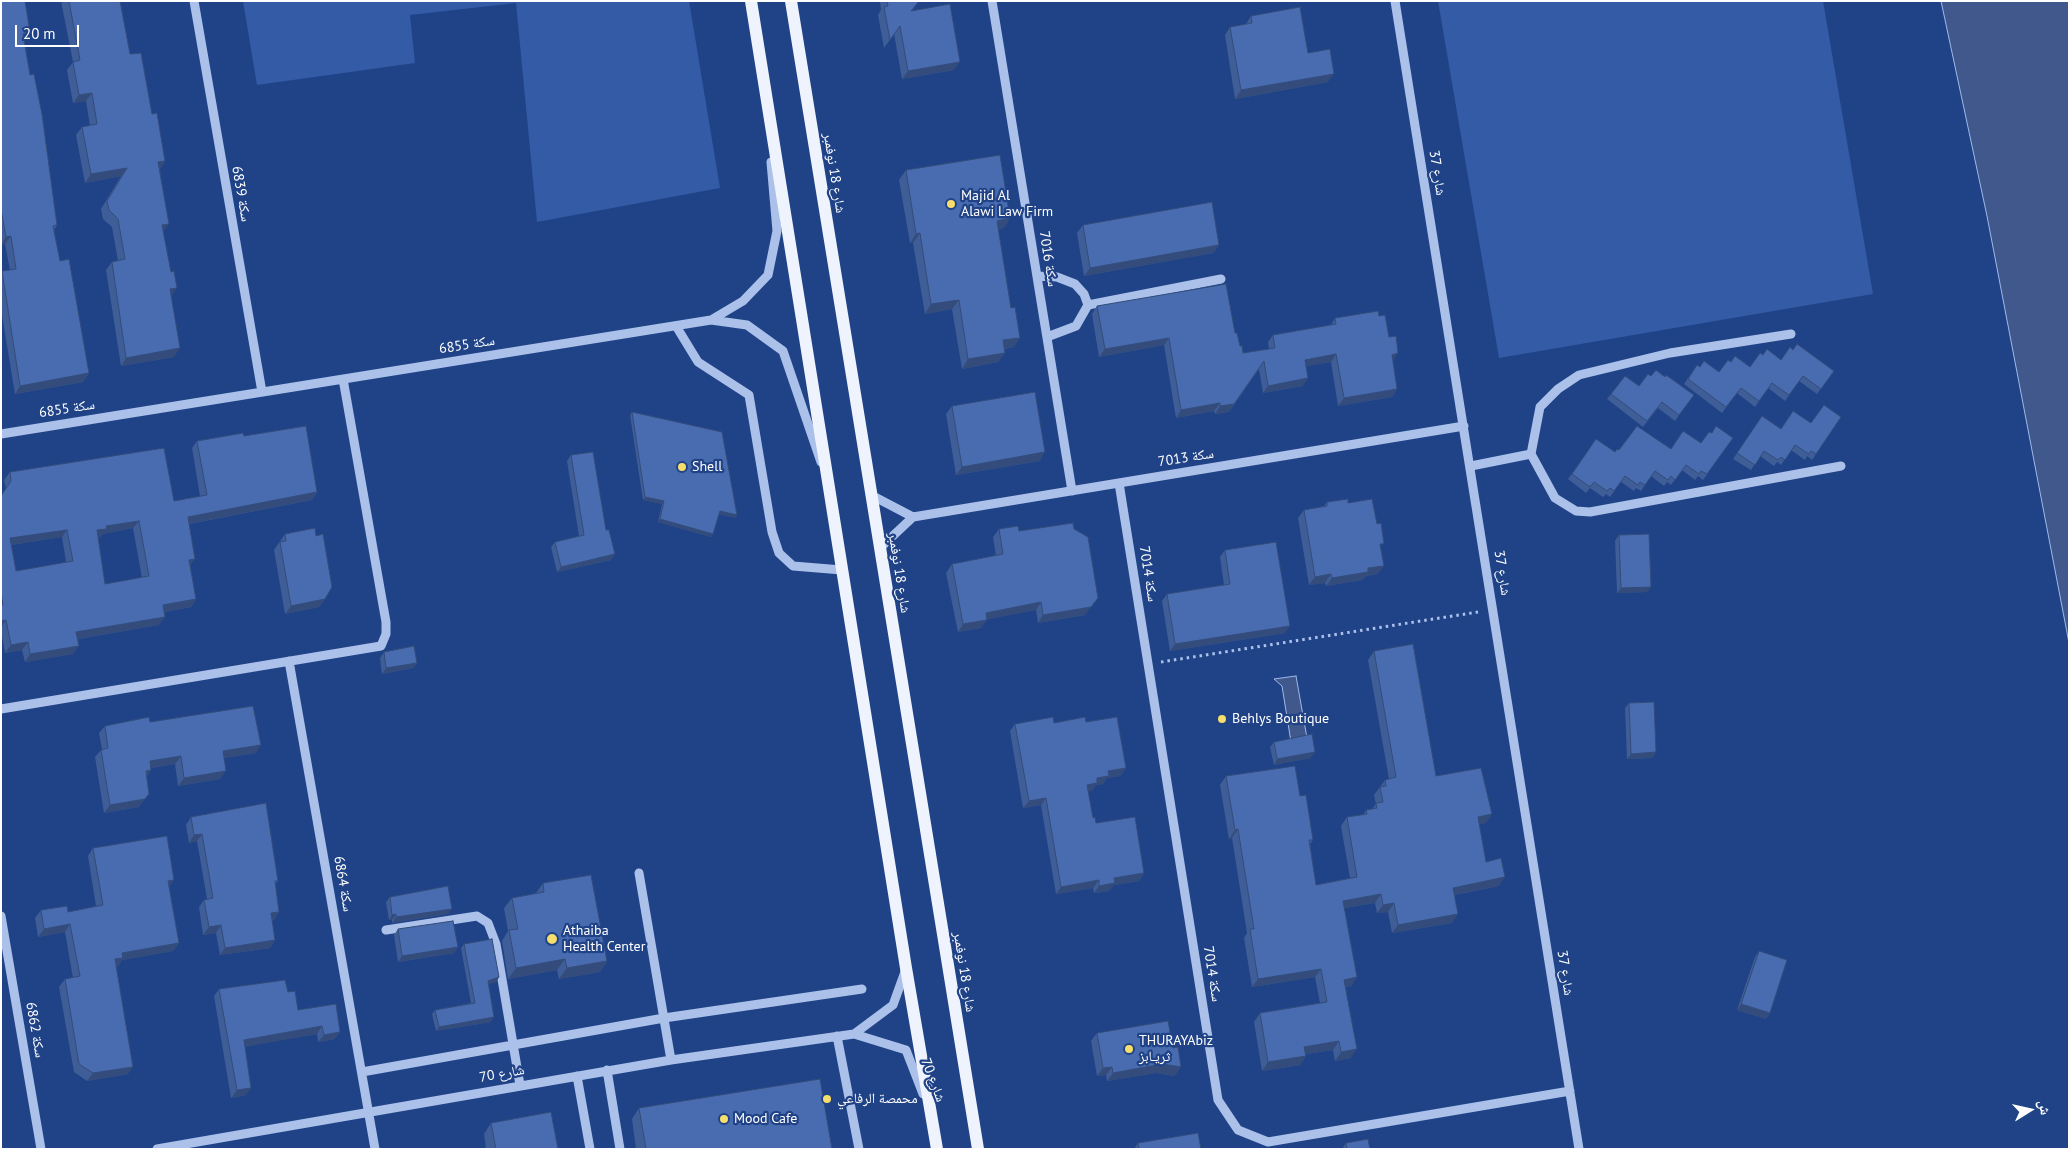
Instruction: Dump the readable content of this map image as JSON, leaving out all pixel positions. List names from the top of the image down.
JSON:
{
  "streets": {
    "main road": ["شارع 18 نوفمبر"],
    "street": [
      "شارع 37",
      "سكة 6839",
      "سكة 7016",
      "سكة 6855",
      "سكة 7013",
      "سكة 7014",
      "سكة 6864",
      "سكة 6862",
      "شارع 70"
    ]
  },
  "crossings": [
    ["شارع 37", "سكة 7013"],
    ["شارع 37", "سكة 7014"],
    ["سكة 6839", "سكة 6855"],
    ["سكة 7016", "سكة 7013"],
    ["سكة 7013", "سكة 7014"],
    ["سكة 6864", "شارع 70"]
  ],
  "places": [
    "Majid Al Alawi Law Firm",
    "Shell",
    "Behlys Boutique",
    "Athaiba Health Center",
    "THURAYAbiz ثريـابز",
    "محمصة الرفاعي",
    "Mood Cafe"
  ],
  "scale_bar": "20 m",
  "north": "right"
}
